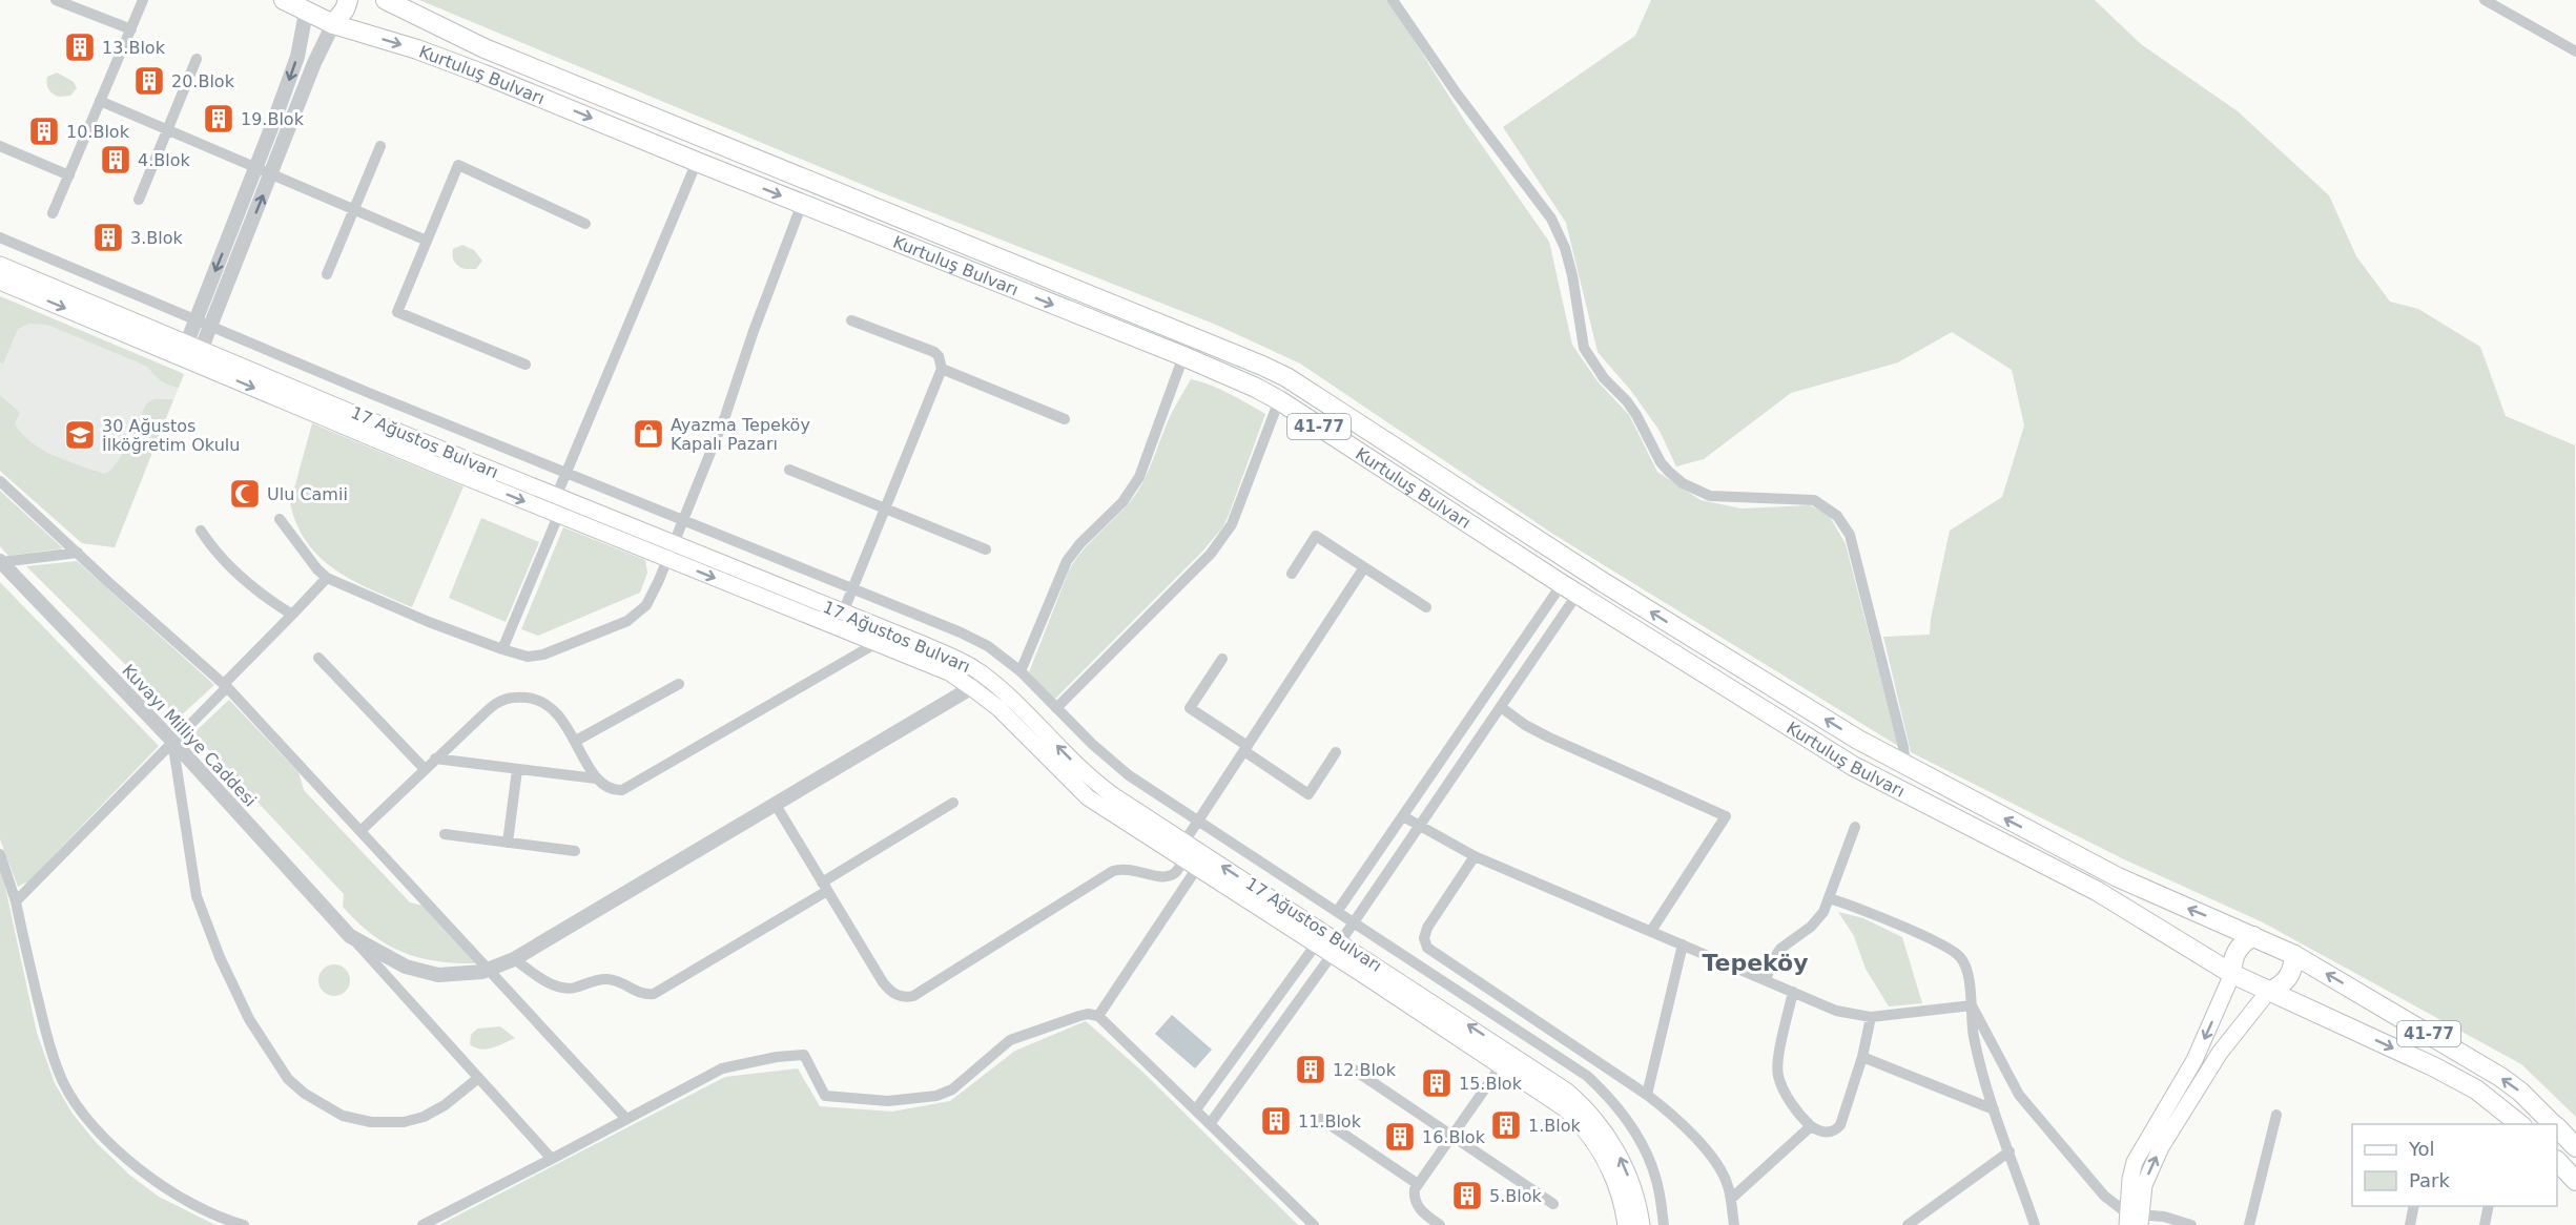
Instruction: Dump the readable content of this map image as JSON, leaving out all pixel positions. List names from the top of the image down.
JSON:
{
  "streets": {
    "highway": ["Kurtuluş Bulvarı", "41-77"],
    "main road": ["17 Ağustos Bulvarı"],
    "street": ["Kuvayı Milliye Caddesi"]
  },
  "crossings": [
    ["Kurtuluş Bulvarı", "41-77"],
    ["17 Ağustos Bulvarı", "Kuvayı Milliye Caddesi"]
  ],
  "districts": ["Tepeköy"],
  "places": {
    "building": [
      "13.Blok",
      "20.Blok",
      "19.Blok",
      "10.Blok",
      "4.Blok",
      "3.Blok",
      "12.Blok",
      "15.Blok",
      "11.Blok",
      "1.Blok",
      "16.Blok",
      "5.Blok"
    ],
    "shop": ["Ayazma Tepeköy Kapalı Pazarı"],
    "school or university": ["30 Ağustos İlköğretim Okulu"],
    "mosque": ["Ulu Camii"]
  },
  "legend": ["Yol", "Park"]
}
